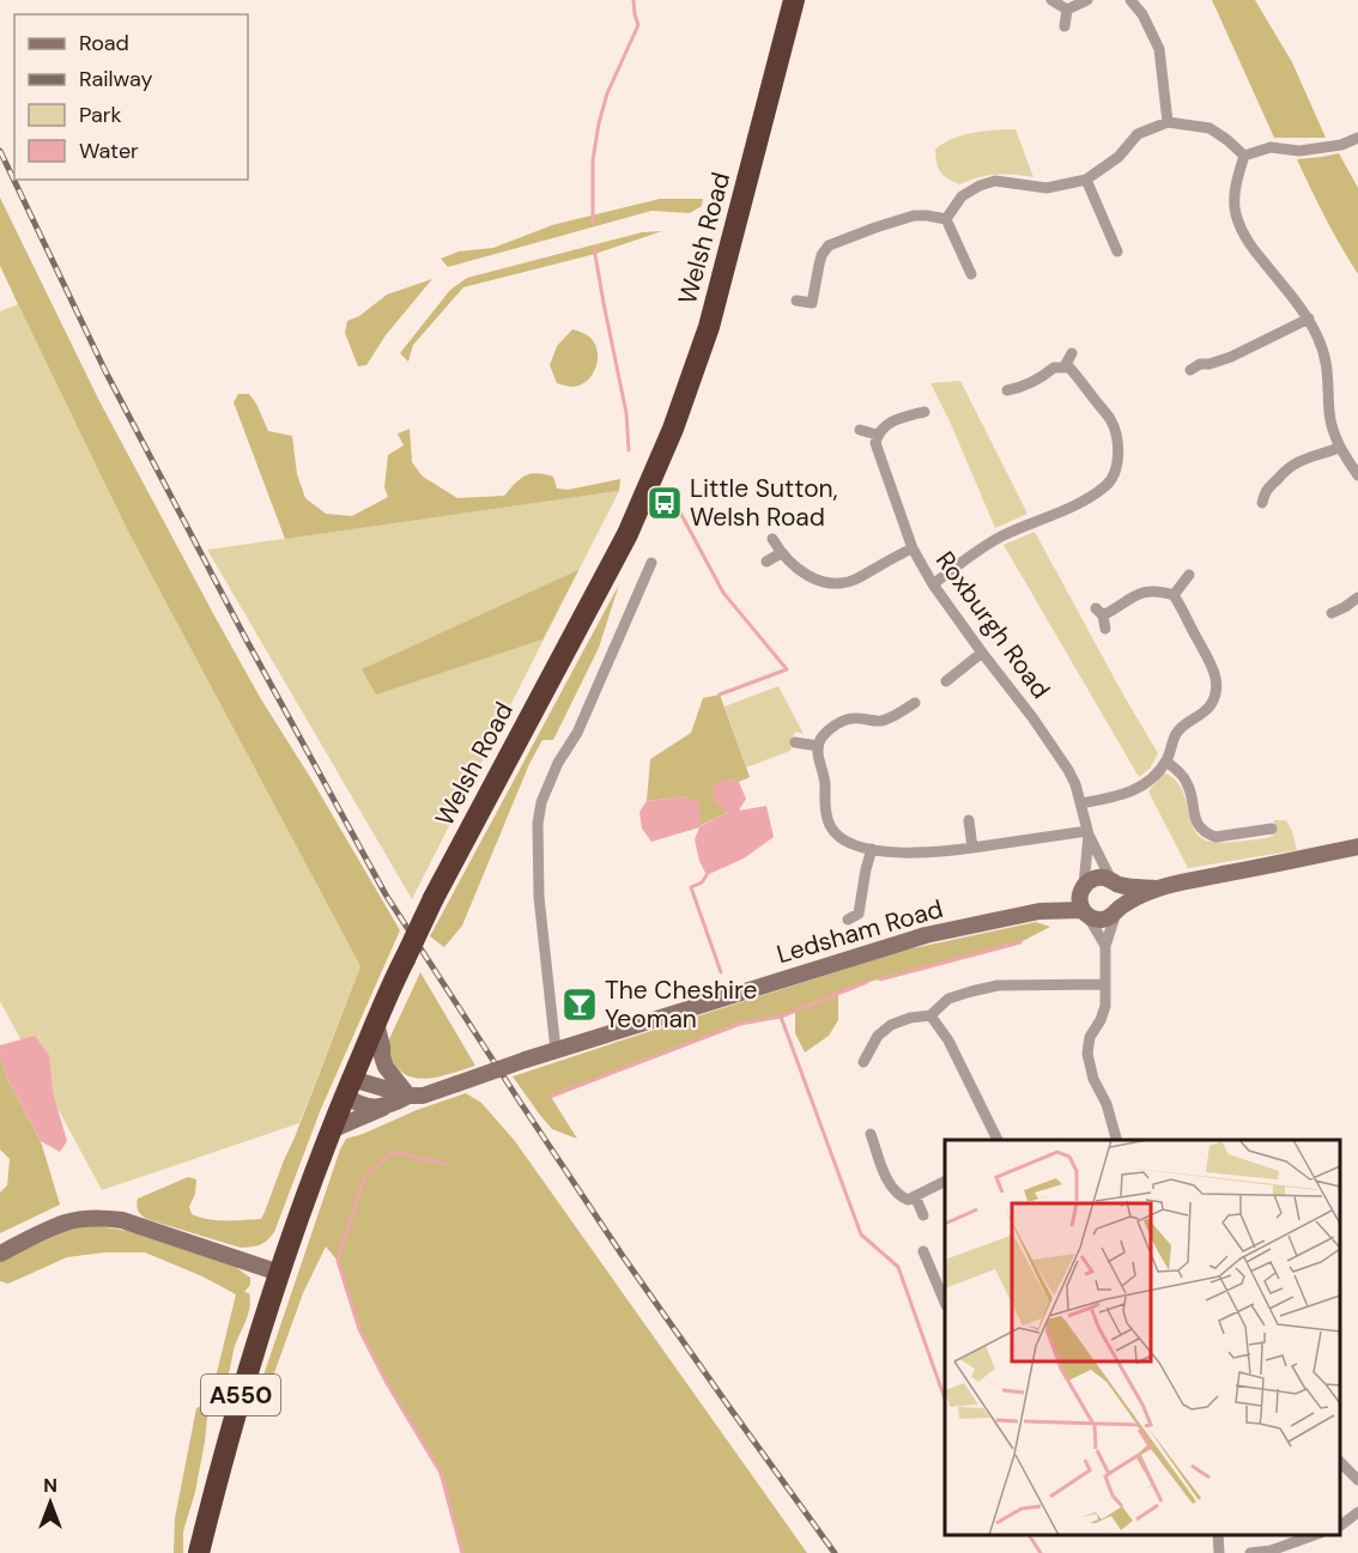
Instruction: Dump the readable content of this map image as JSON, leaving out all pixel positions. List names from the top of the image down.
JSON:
{
  "streets": {
    "highway": ["Welsh Road", "A550"],
    "main road": ["Ledsham Road"],
    "street": ["Roxburgh Road"]
  },
  "crossings": [
    ["Welsh Road", "Ledsham Road"],
    ["Roxburgh Road", "Ledsham Road"]
  ],
  "places": {
    "bus stop": ["Little Sutton, Welsh Road"],
    "bar": ["The Cheshire Yeoman"]
  },
  "legend": [
    "Road",
    "Railway",
    "Park",
    "Water"
  ],
  "north": "top"
}
